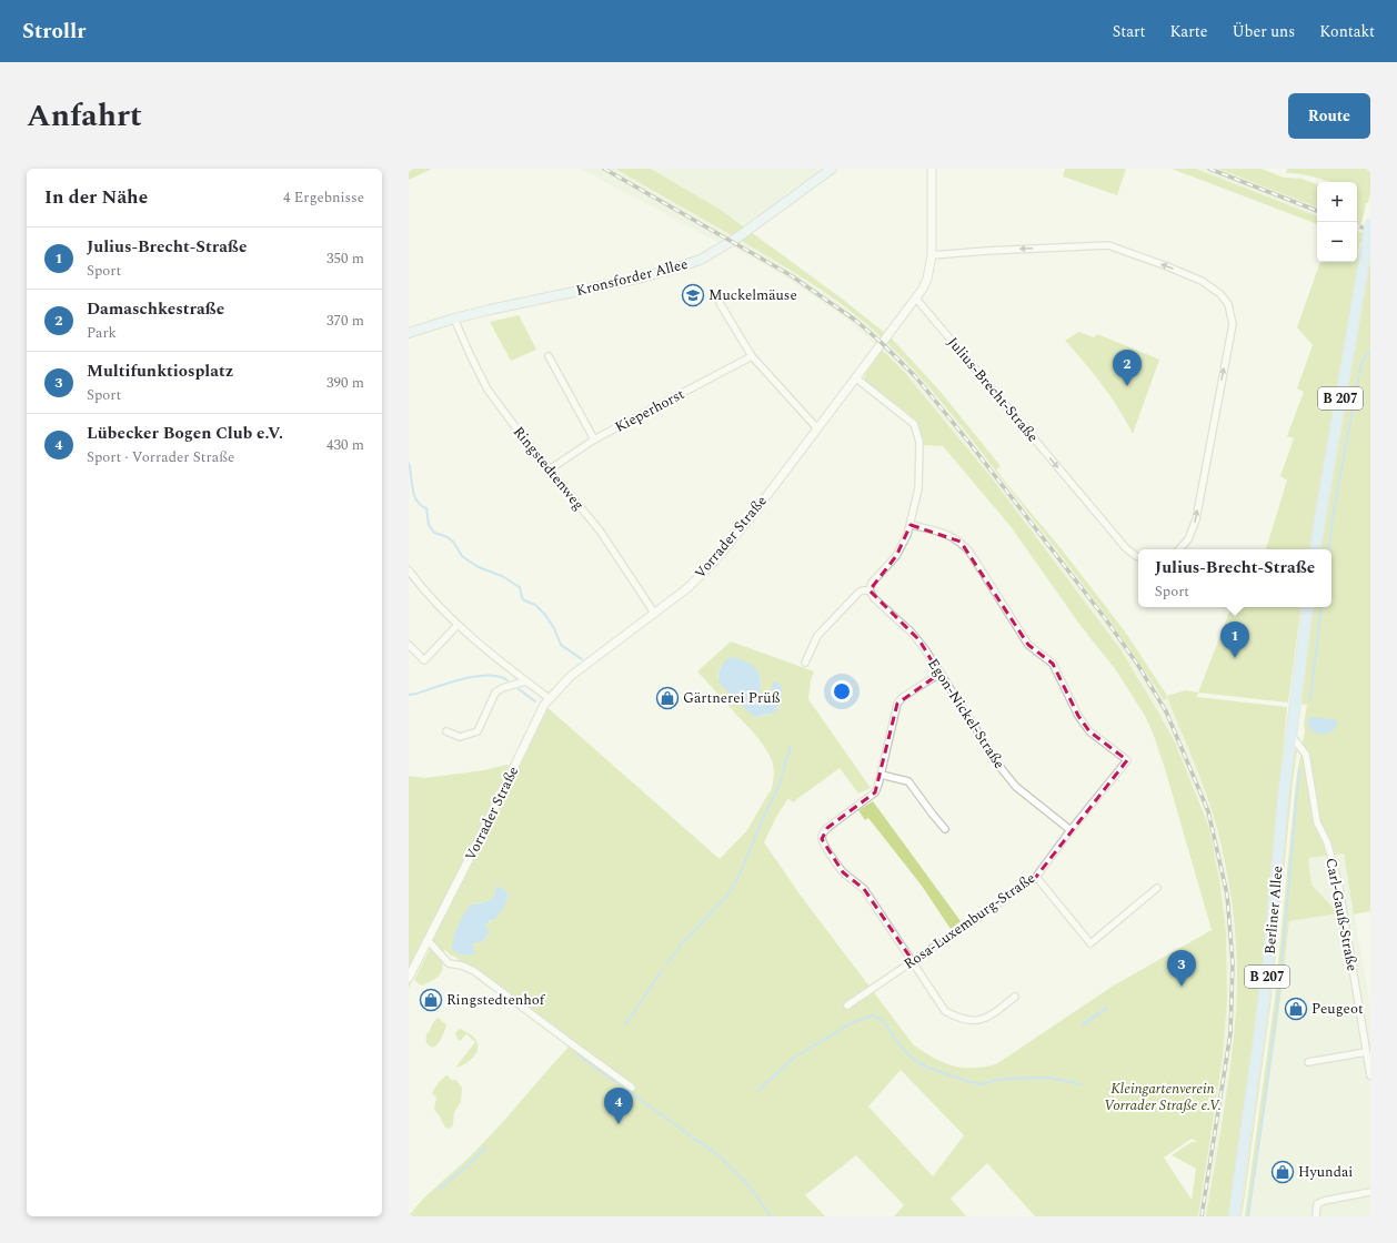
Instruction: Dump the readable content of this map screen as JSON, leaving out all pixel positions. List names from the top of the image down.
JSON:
{
  "streets": {
    "main road": ["Kronsforder Allee", "B 207", "Berliner Allee"],
    "street": [
      "Julius-Brecht-Straße",
      "Kieperhorst",
      "Ringstedtenweg",
      "Vorrader Straße",
      "Egon-Nickel-Straße",
      "Carl-Gauß-Straße",
      "Rosa-Luxemburg-Straße"
    ]
  },
  "crossings": [
    ["Kronsforder Allee", "Ringstedtenweg"],
    ["Julius-Brecht-Straße", "Vorrader Straße"],
    ["B 207", "Berliner Allee"],
    ["B 207", "Carl-Gauß-Straße"],
    ["Kieperhorst", "Ringstedtenweg"],
    ["Ringstedtenweg", "Vorrader Straße"],
    ["Egon-Nickel-Straße", "Rosa-Luxemburg-Straße"],
    ["Berliner Allee", "Carl-Gauß-Straße"]
  ],
  "one_way": ["Julius-Brecht-Straße"],
  "parks": ["Kleingartenverein Vorrader Straße e.V."],
  "places": {
    "school or university": ["Muckelmäuse"],
    "shop": [
      "Gärtnerei Prüß",
      "Ringstedtenhof",
      "Peugeot",
      "Hyundai"
    ]
  },
  "page": {
    "header": "Strollr",
    "nav": [
      "Start",
      "Karte",
      "Über uns",
      "Kontakt"
    ],
    "title": "Anfahrt",
    "buttons": "Route",
    "heading": ["In der Nähe", "4 Ergebnisse"],
    "map_buttons": ["+", "−"],
    "list": [
      {
        "mark": "1",
        "name": "Julius-Brecht-Straße",
        "note": "Sport",
        "value": "350 m"
      },
      {
        "mark": "2",
        "name": "Damaschkestraße",
        "note": "Park",
        "value": "370 m"
      },
      {
        "mark": "3",
        "name": "Multifunktiosplatz",
        "note": "Sport",
        "value": "390 m"
      },
      {
        "mark": "4",
        "name": "Lübecker Bogen Club e.V.",
        "note": "Sport · Vorrader Straße",
        "value": "430 m"
      }
    ],
    "pins": [
      "2",
      "1",
      "3",
      "4"
    ],
    "popup": ["Julius-Brecht-Straße", "Sport"]
  }
}
